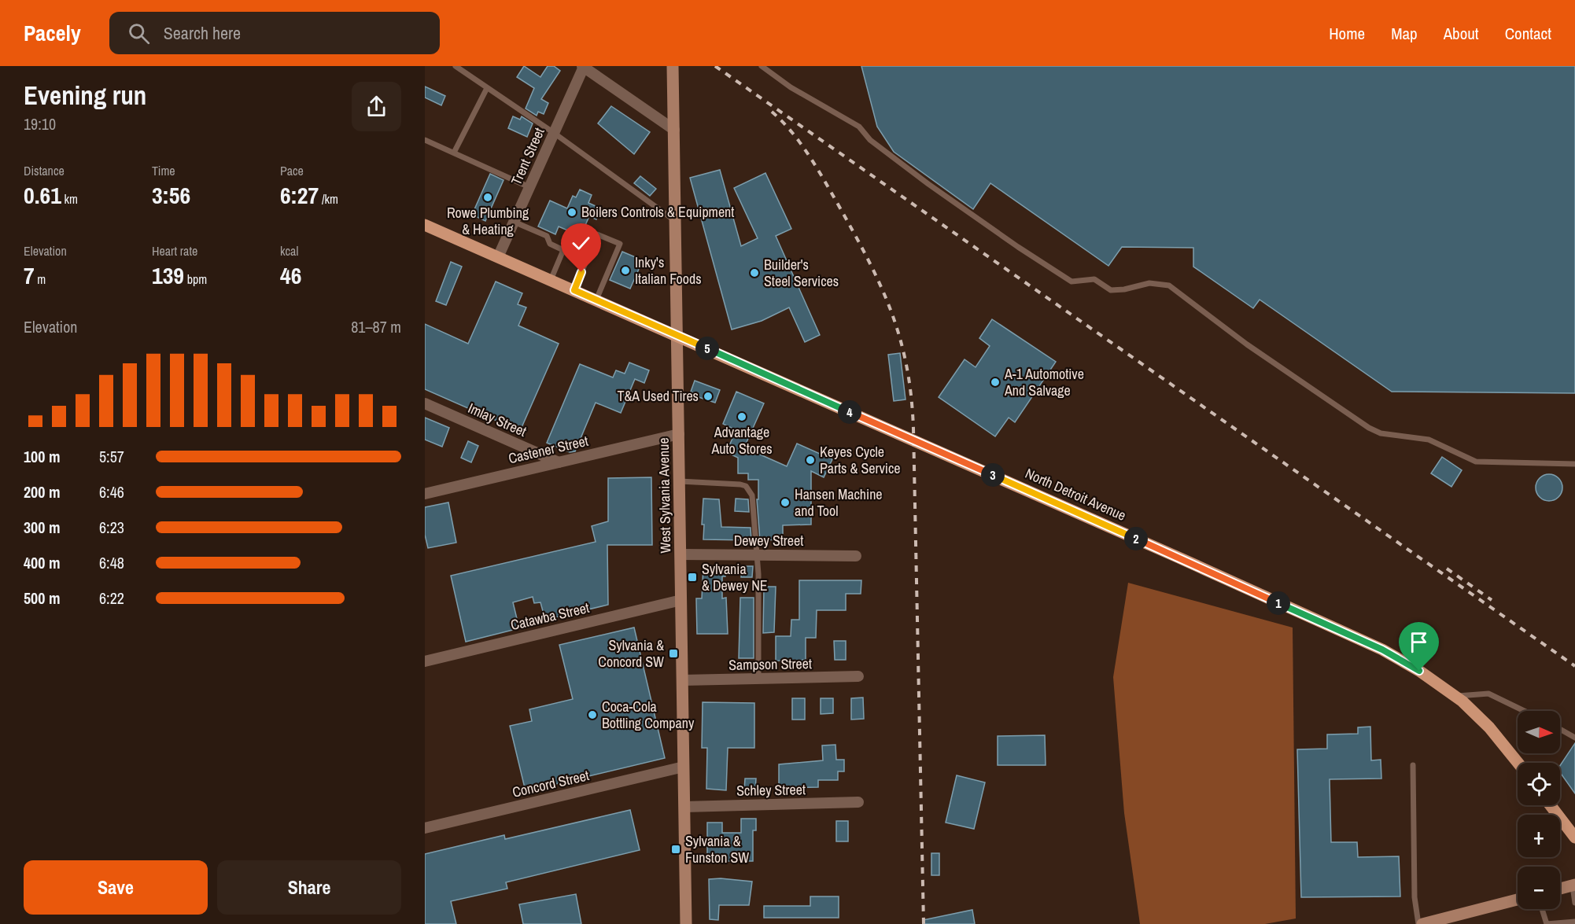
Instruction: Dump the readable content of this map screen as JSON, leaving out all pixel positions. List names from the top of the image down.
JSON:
{
  "streets": {
    "main road": ["North Detroit Avenue", "West Sylvania Avenue"],
    "street": [
      "Trent Street",
      "Imlay Street",
      "Castener Street",
      "Dewey Street",
      "Catawba Street",
      "Sampson Street",
      "Concord Street",
      "Schley Street"
    ]
  },
  "crossings": [
    ["Trent Street", "North Detroit Avenue"],
    ["Imlay Street", "Castener Street"],
    ["Castener Street", "West Sylvania Avenue"],
    ["North Detroit Avenue", "West Sylvania Avenue"],
    ["West Sylvania Avenue", "Dewey Street"],
    ["West Sylvania Avenue", "Catawba Street"],
    ["West Sylvania Avenue", "Sampson Street"],
    ["West Sylvania Avenue", "Concord Street"],
    ["West Sylvania Avenue", "Schley Street"]
  ],
  "places": {
    "other": [
      "Rowe Plumbing & Heating",
      "Boilers Controls & Equipment",
      "Inky's Italian Foods",
      "Builder's Steel Services",
      "A-1 Automotive And Salvage",
      "T&A Used Tires",
      "Advantage Auto Stores",
      "Keyes Cycle Parts & Service",
      "Hansen Machine and Tool",
      "Coca-Cola Bottling Company"
    ],
    "transit": ["Sylvania & Dewey NE", "Sylvania & Concord SW", "Sylvania & Funston SW"]
  },
  "north": "right",
  "page": {
    "header": "Pacely",
    "search": "Search here",
    "nav": [
      "Home",
      "Map",
      "About",
      "Contact"
    ],
    "heading": ["Evening run", "19:10"],
    "stats": [
      ["Distance", "0.61 km"],
      ["Time", "3:56"],
      ["Pace", "6:27 /km"],
      ["Elevation", "7 m"],
      ["Heart rate", "139 bpm"],
      ["kcal", "46"]
    ],
    "chart": ["Elevation", "81–87 m"],
    "pins": [
      "5",
      "4",
      "3",
      "2",
      "1"
    ],
    "list": [
      {
        "name": "100 m",
        "note": "5:57"
      },
      {
        "name": "200 m",
        "note": "6:46"
      },
      {
        "name": "300 m",
        "note": "6:23"
      },
      {
        "name": "400 m",
        "note": "6:48"
      },
      {
        "name": "500 m",
        "note": "6:22"
      }
    ],
    "map_buttons": ["+", "−"],
    "buttons": ["Save", "Share"]
  }
}
